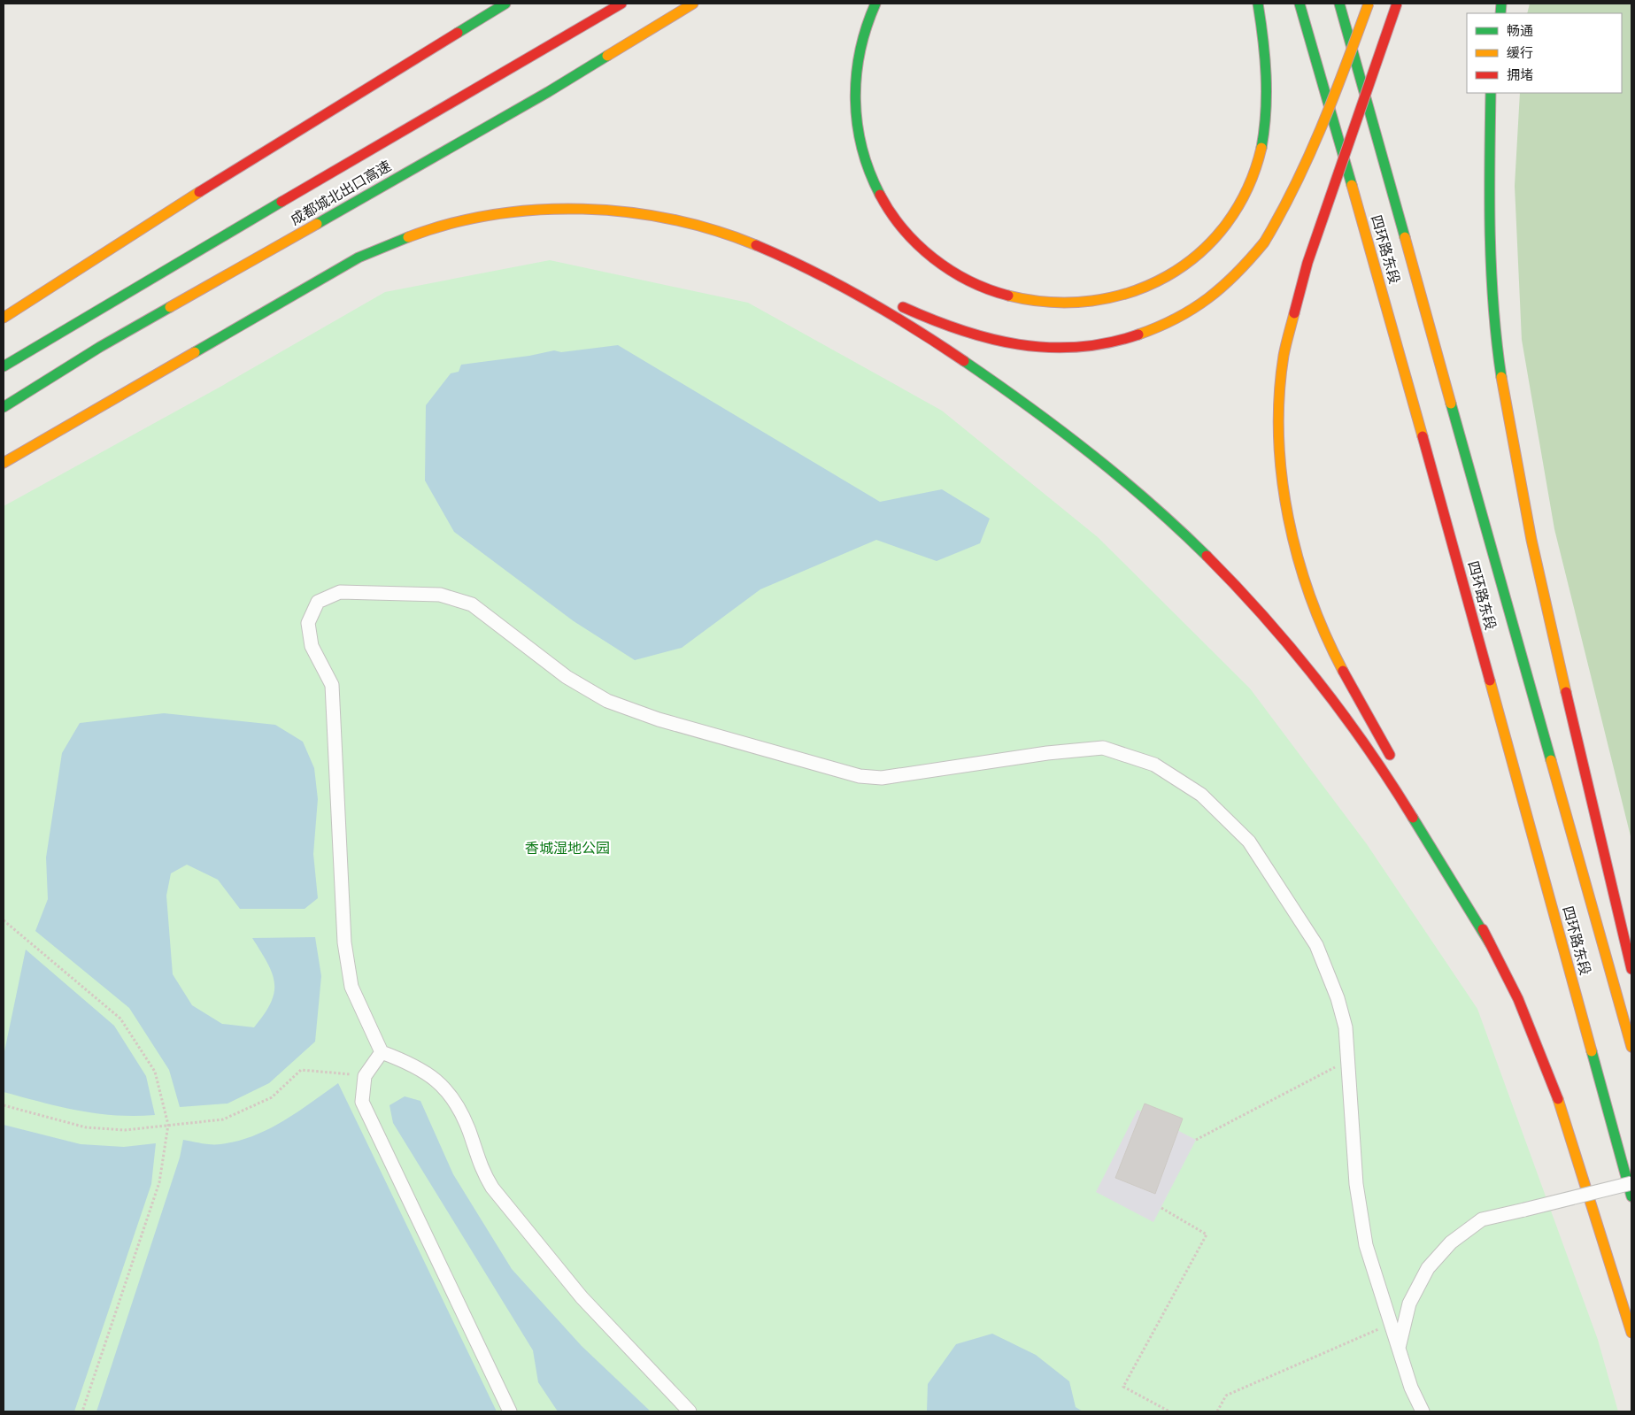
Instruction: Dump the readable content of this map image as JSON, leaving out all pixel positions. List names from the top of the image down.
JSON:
{
  "streets": {
    "highway": ["成都城北出口高速", "四环路东段"]
  },
  "parks": ["香城湿地公园"],
  "legend": ["畅通", "缓行", "拥堵"]
}
